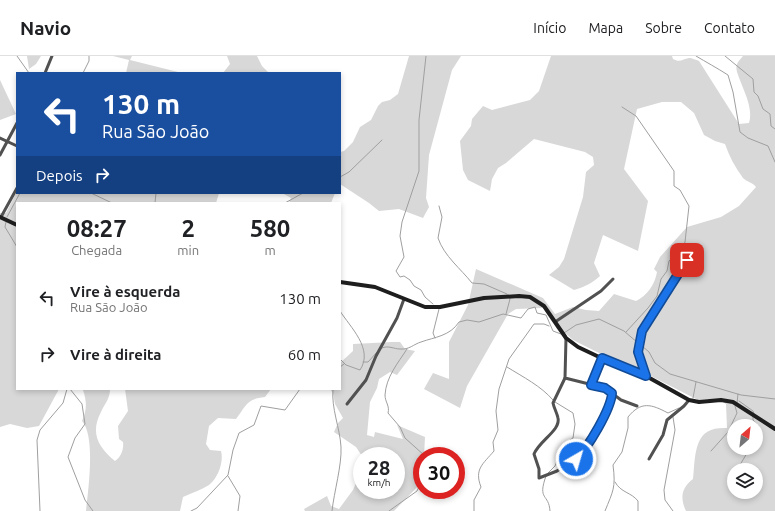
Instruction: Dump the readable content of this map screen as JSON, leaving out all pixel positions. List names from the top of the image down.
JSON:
{
  "north": "top right",
  "page": {
    "header": "Navio",
    "nav": [
      "Início",
      "Mapa",
      "Sobre",
      "Contato"
    ],
    "turn": ["130 m", "Rua São João"],
    "then": "Depois",
    "eta": [
      "08:27",
      "Chegada",
      "2",
      "min",
      "580",
      "m"
    ],
    "list": [
      {
        "name": "Vire à esquerda",
        "note": "Rua São João",
        "value": "130 m"
      },
      {
        "name": "Vire à direita",
        "value": "60 m"
      }
    ],
    "speed": "28 km/h",
    "limit": "30"
  }
}
